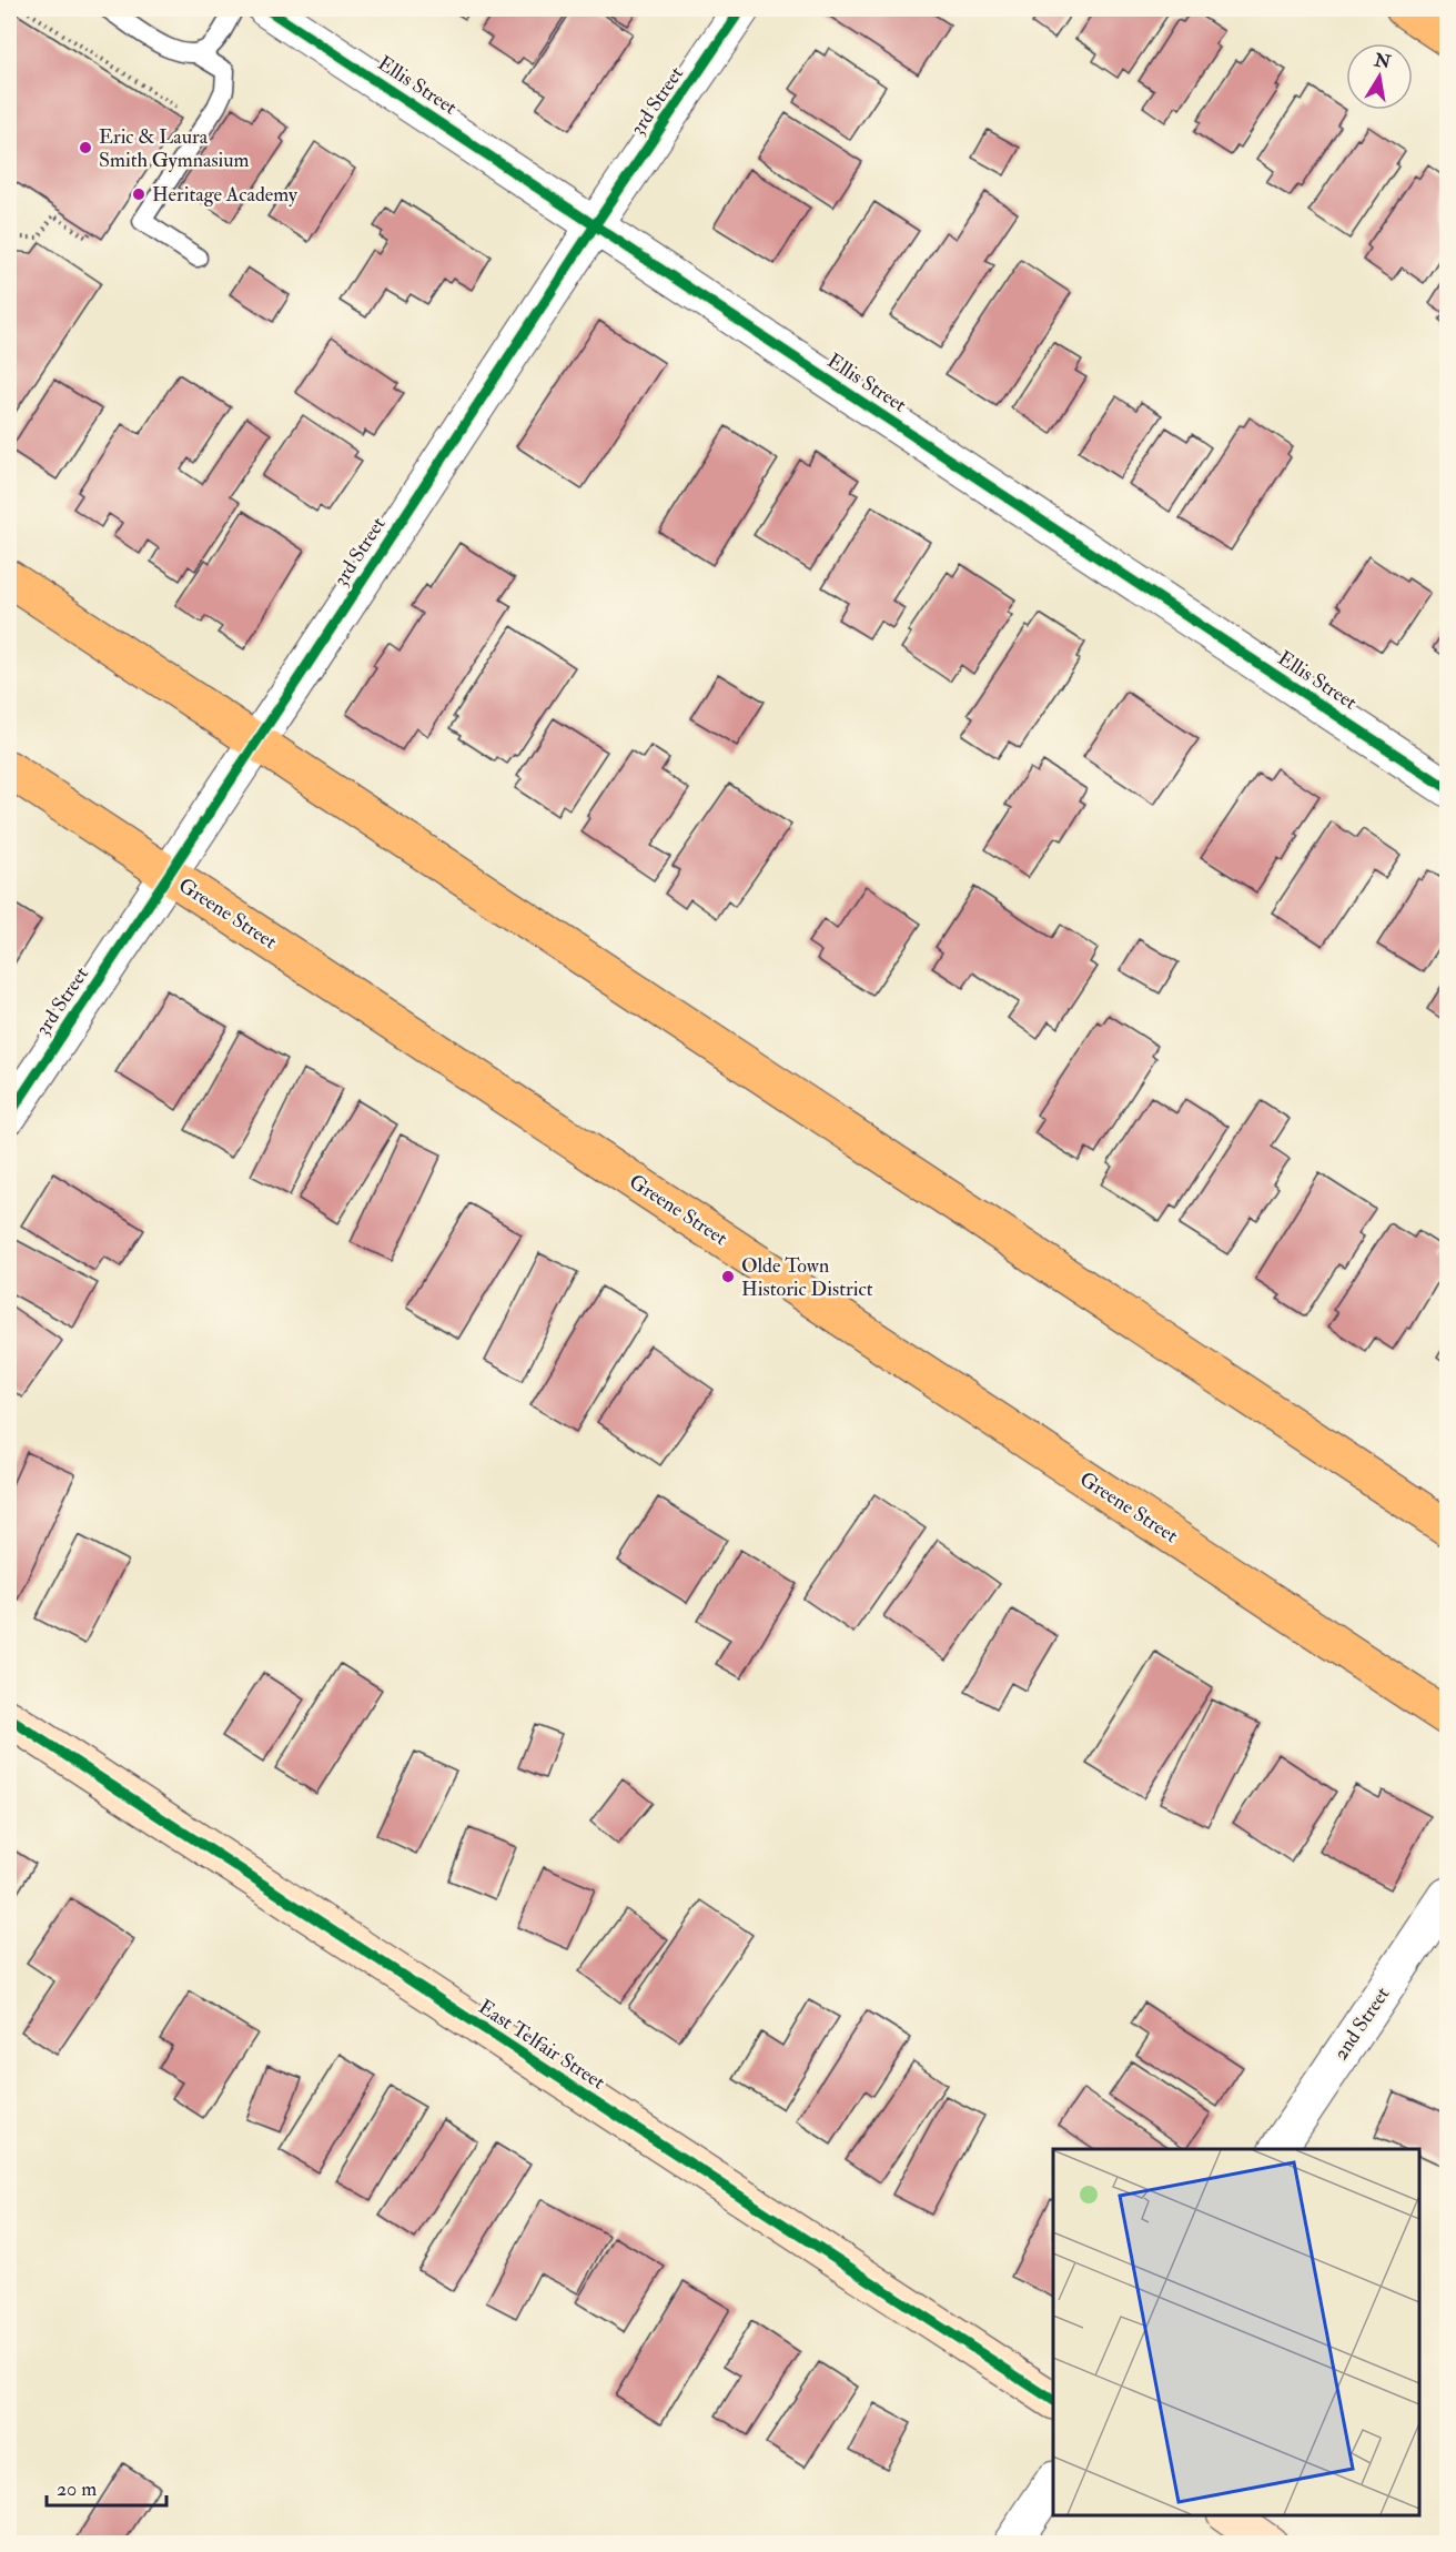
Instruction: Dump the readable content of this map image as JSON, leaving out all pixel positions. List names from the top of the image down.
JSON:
{
  "streets": {
    "main road": ["Greene Street"],
    "street": [
      "Ellis Street",
      "3rd Street",
      "2nd Street",
      "East Telfair Street"
    ]
  },
  "crossings": [
    ["Ellis Street", "3rd Street"],
    ["3rd Street", "Greene Street"]
  ],
  "places": ["Eric & Laura Smith Gymnasium", "Heritage Academy", "Olde Town Historic District"],
  "scale_bar": "20 m",
  "north": "top"
}
